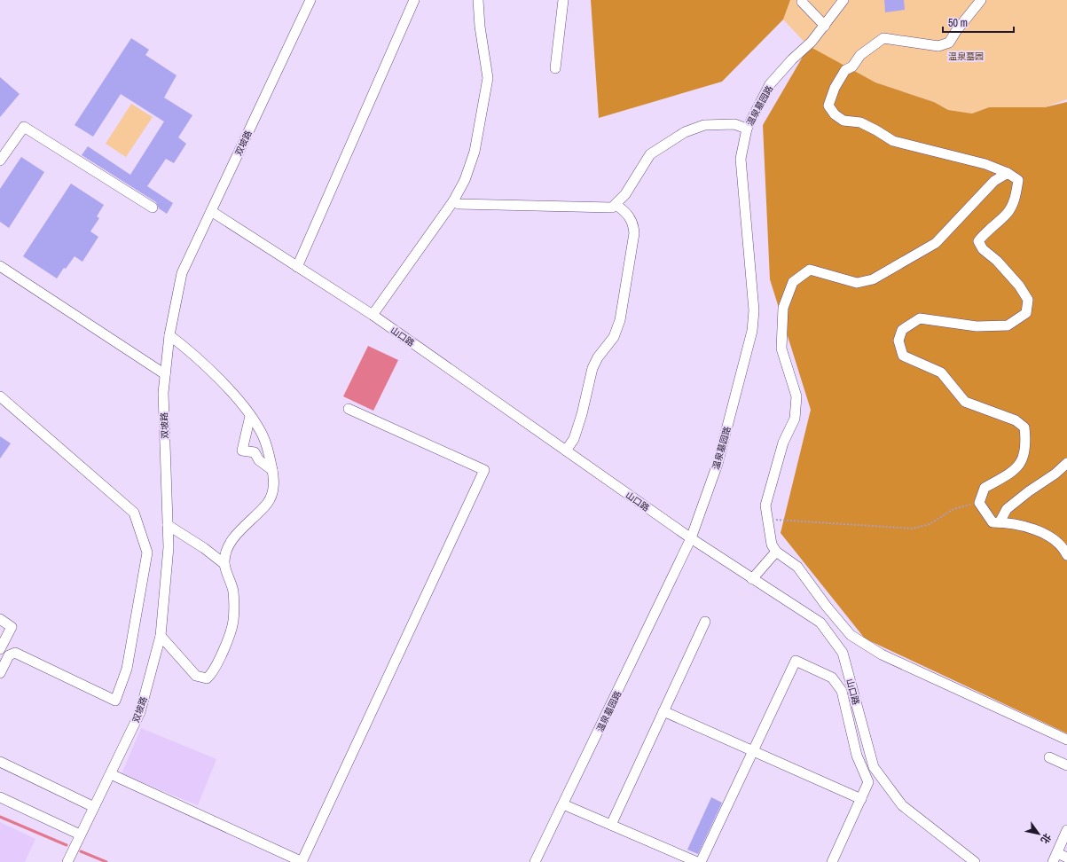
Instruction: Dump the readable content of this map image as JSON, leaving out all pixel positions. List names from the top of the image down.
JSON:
{
  "streets": {
    "street": ["温泉墓园路", "双坡路", "山口路"]
  },
  "crossings": [
    ["温泉墓园路", "山口路"],
    ["双坡路", "山口路"]
  ],
  "parks": ["温泉墓园"],
  "scale_bar": "50 m",
  "north": "bottom right"
}
